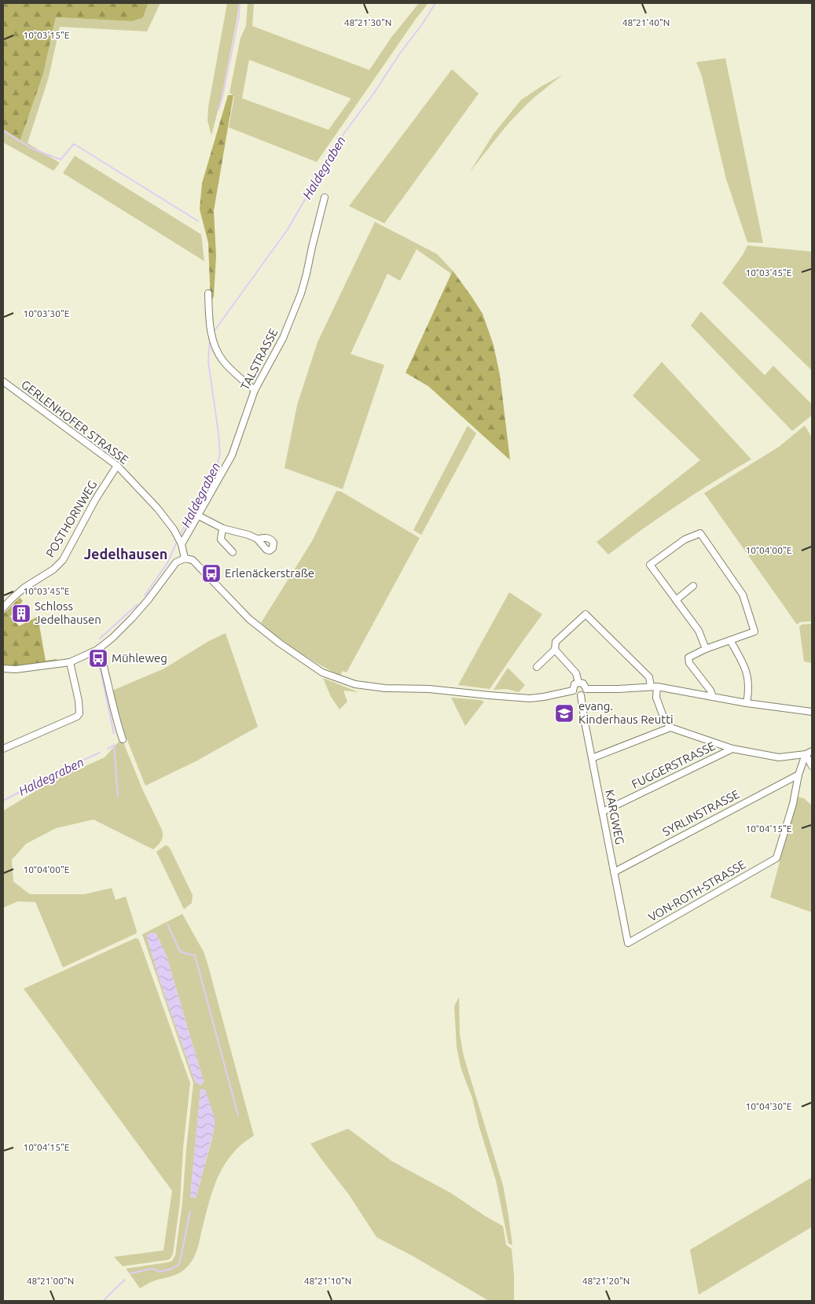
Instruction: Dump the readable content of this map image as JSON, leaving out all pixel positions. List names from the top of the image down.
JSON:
{
  "streets": {
    "street": [
      "TALSTRASSE",
      "GERLENHOFER STRASSE",
      "POSTHORNWEG",
      "FUGGERSTRASSE",
      "SYRLINSTRASSE",
      "KARGWEG",
      "VON-ROTH-STRASSE"
    ]
  },
  "crossings": [
    ["TALSTRASSE", "GERLENHOFER STRASSE"],
    ["GERLENHOFER STRASSE", "POSTHORNWEG"],
    ["FUGGERSTRASSE", "KARGWEG"],
    ["SYRLINSTRASSE", "KARGWEG"],
    ["SYRLINSTRASSE", "VON-ROTH-STRASSE"],
    ["KARGWEG", "VON-ROTH-STRASSE"]
  ],
  "districts": ["Jedelhausen"],
  "water": ["Haldegraben"],
  "places": {
    "bus stop": ["Erlenäckerstraße", "Mühleweg"],
    "building": ["Schloss Jedelhausen"],
    "school or university": ["evang. Kinderhaus Reutti"]
  },
  "coordinates": [
    "48°21'30\"N",
    "48°21'40\"N",
    "10°03'15\"E",
    "10°03'45\"E",
    "10°03'30\"E",
    "10°04'00\"E",
    "10°04'15\"E",
    "10°04'30\"E",
    "48°21'00\"N",
    "48°21'10\"N",
    "48°21'20\"N"
  ]
}
